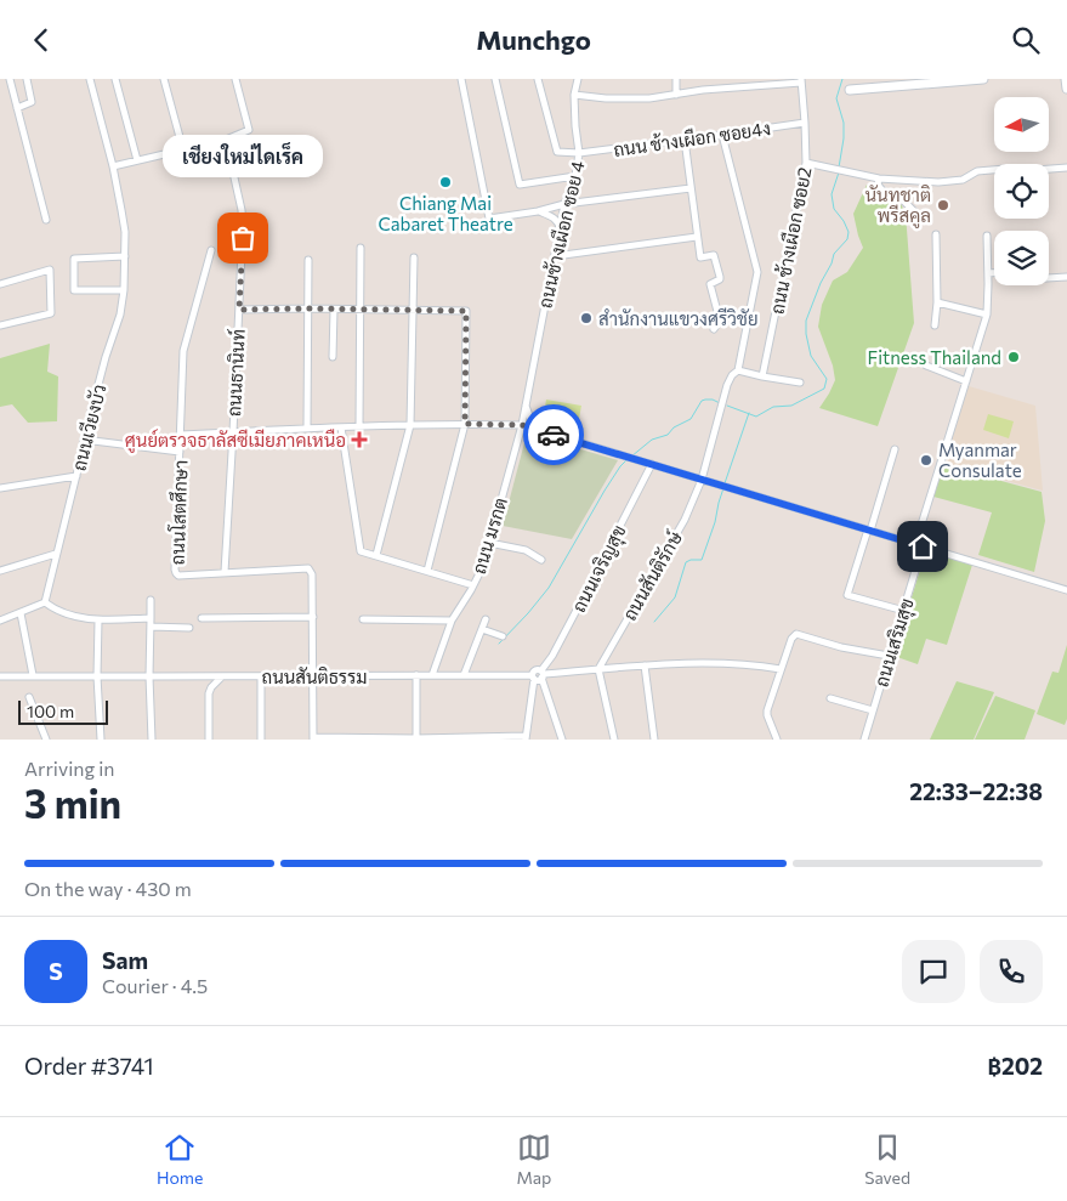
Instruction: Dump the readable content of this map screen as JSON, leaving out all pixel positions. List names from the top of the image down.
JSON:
{
  "streets": {
    "street": [
      "ถนน ช้างเผือก ซอย4ง",
      "ถนนช้างเผือก ซอย 4",
      "ถนน ช้างเผือก ซอย2",
      "ถนนธานินท์",
      "ถนนเวียงบัว",
      "ถนนโสตศึกษา",
      "ถนน มรกต",
      "ถนนเจริญสุข",
      "ถนนสันติรักษ์",
      "ถนนเสริมสุข",
      "ถนนสันติธรรม"
    ]
  },
  "crossings": [
    ["ถนน ช้างเผือก ซอย4ง", "ถนนช้างเผือก ซอย 4"],
    ["ถนน ช้างเผือก ซอย4ง", "ถนน ช้างเผือก ซอย2"],
    ["ถนน ช้างเผือก ซอย4ง", "ถนนสันติรักษ์"],
    ["ถนนช้างเผือก ซอย 4", "ถนน มรกต"],
    ["ถนนธานินท์", "ถนนโสตศึกษา"],
    ["ถนนโสตศึกษา", "ถนนสันติธรรม"],
    ["ถนน มรกต", "ถนนสันติธรรม"]
  ],
  "places": {
    "other": [
      "Chiang Mai Cabaret Theatre",
      "นันทชาติ พรีสคูล",
      "เชียงใหม่ไดเร็ค",
      "สำนักงานแขวงศรีวิชัย",
      "Fitness Thailand",
      "Myanmar Consulate"
    ],
    "health": ["ศูนย์ตรวจธาลัสซีเมียภาคเหนือ"]
  },
  "scale_bar": "100 m",
  "north": "left",
  "page": {
    "header": "Munchgo",
    "bubble": "เชียงใหม่ไดเร็ค",
    "scale": "100 m",
    "heading": ["3 min", "Arriving in", "22:33–22:38"],
    "panel": [
      "Sam",
      "Courier · 4.5",
      "Order #3741",
      "฿202"
    ],
    "bar": "On the way · 430 m",
    "round": "S",
    "tabs": ["Home", "Map", "Saved"]
  }
}
